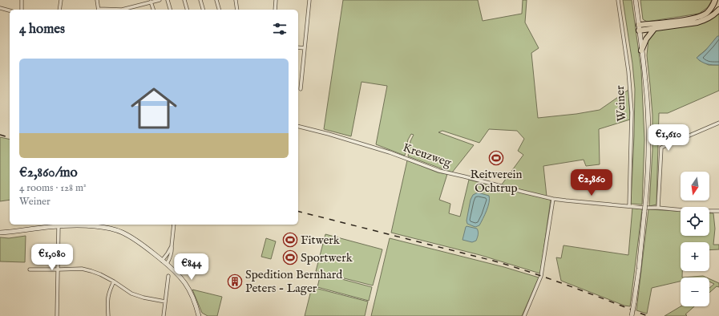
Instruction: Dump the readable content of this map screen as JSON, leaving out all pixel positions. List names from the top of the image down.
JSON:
{
  "streets": {
    "street": ["Weiner", "Kreuzweg"]
  },
  "places": {
    "sports": ["Reitverein Ochtrup", "Fitwerk", "Sportwerk"],
    "building": ["Spedition Bernhard Peters - Lager"]
  },
  "north": "bottom",
  "page": {
    "heading": "4 homes",
    "list": [
      {
        "name": "€2,860/mo",
        "note": "4 rooms · 128 m² · Weiner"
      }
    ],
    "price": [
      "€1,610",
      "€2,860",
      "€1,080",
      "€844"
    ],
    "map_buttons": ["+", "−"]
  }
}
